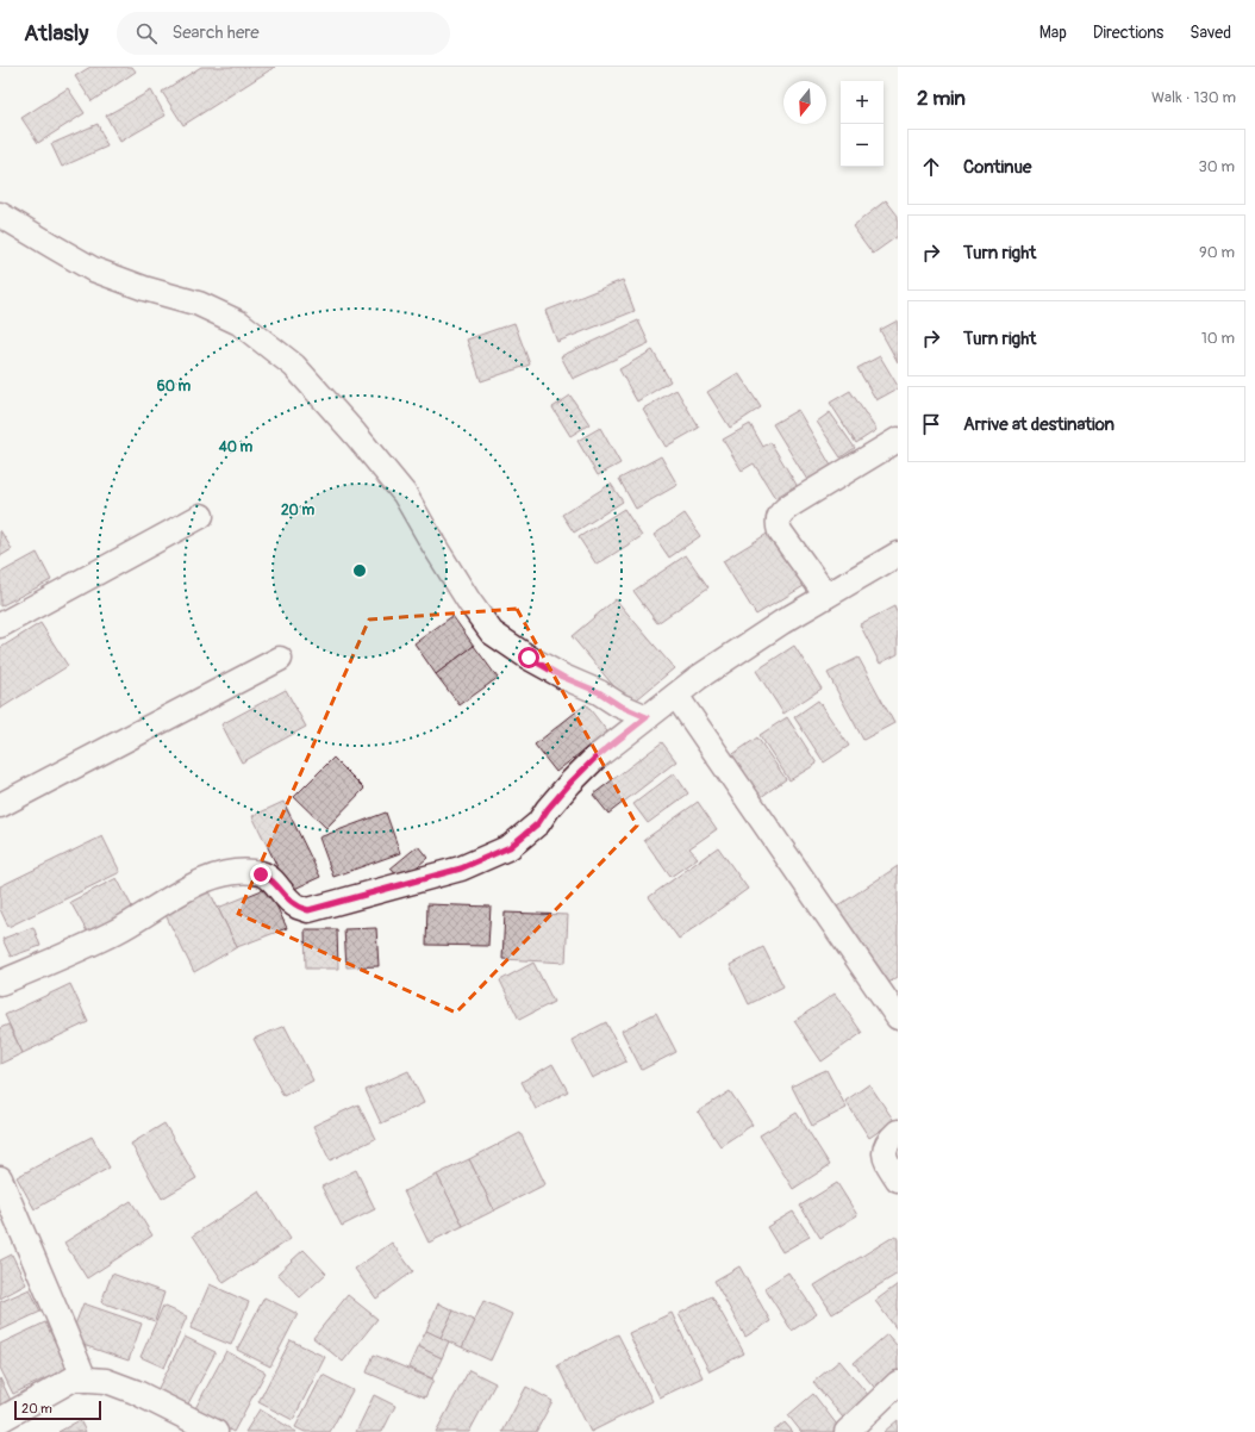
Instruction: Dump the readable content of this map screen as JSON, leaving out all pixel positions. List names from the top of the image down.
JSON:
{
  "scale_bar": "20 m",
  "north": "bottom",
  "page": {
    "header": "Atlasly",
    "search": "Search here",
    "nav": ["Map", "Directions", "Saved"],
    "heading": ["2 min", "Walk · 130 m"],
    "map_buttons": ["+", "−"],
    "list": [
      ["Continue", "30 m"],
      ["Turn right", "90 m"],
      ["Turn right", "10 m"],
      "Arrive at destination"
    ],
    "scale": "20 m"
  },
  "rings": ["60 m", "40 m", "20 m"]
}
